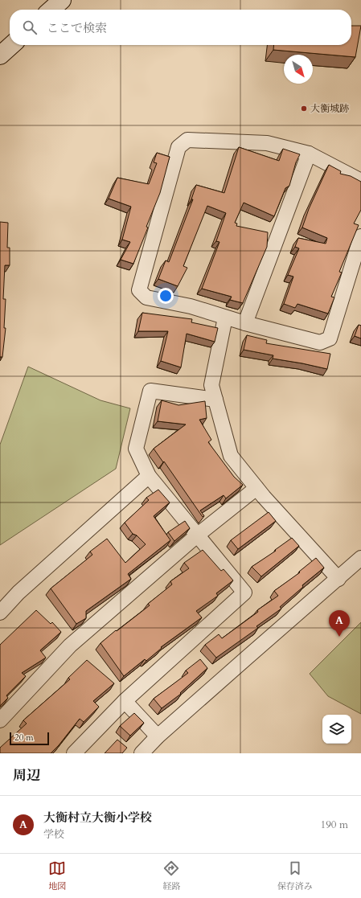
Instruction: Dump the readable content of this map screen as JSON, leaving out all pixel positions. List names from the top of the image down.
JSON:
{
  "places": ["大衡城跡"],
  "scale_bar": "20 m",
  "north": "bottom right",
  "page": {
    "search": "ここで検索",
    "pins": "A",
    "scale": "20 m",
    "heading": "周辺",
    "list": [
      {
        "mark": "A",
        "name": "大衡村立大衡小学校",
        "note": "学校",
        "value": "190 m"
      }
    ],
    "nav": ["地図", "経路", "保存済み"]
  }
}
